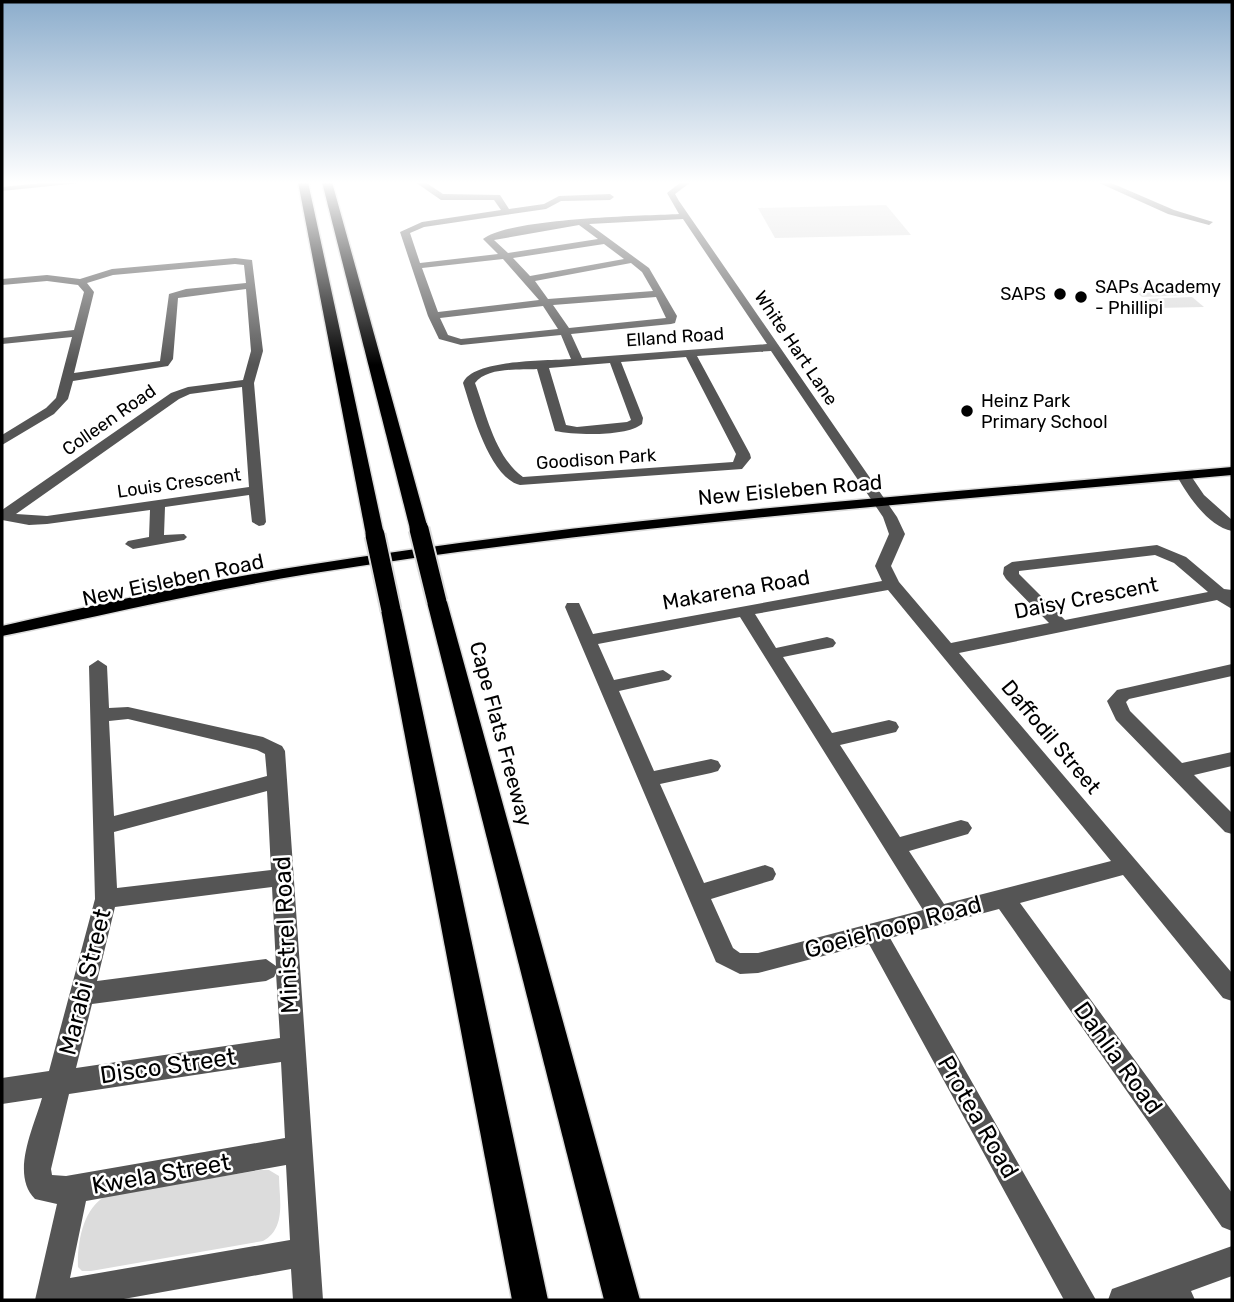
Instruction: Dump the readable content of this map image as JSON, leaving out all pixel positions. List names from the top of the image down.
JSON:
{
  "streets": {
    "highway": ["Cape Flats Freeway"],
    "main road": ["New Eisleben Road"],
    "street": [
      "Elland Road",
      "White Hart Lane",
      "Colleen Road",
      "Goodison Park",
      "Louis Crescent",
      "Makarena Road",
      "Daisy Crescent",
      "Daffodil Street",
      "Goeiehoop Road",
      "Ministrel Road",
      "Marabi Street",
      "Dahlia Road",
      "Disco Street",
      "Protea Road",
      "Kwela Street"
    ]
  },
  "crossings": [
    ["Elland Road", "White Hart Lane"],
    ["Elland Road", "Goodison Park"],
    ["White Hart Lane", "New Eisleben Road"],
    ["Colleen Road", "Louis Crescent"],
    ["Makarena Road", "Daffodil Street"],
    ["Makarena Road", "Goeiehoop Road"],
    ["Daisy Crescent", "Daffodil Street"],
    ["Daffodil Street", "Goeiehoop Road"],
    ["Goeiehoop Road", "Dahlia Road"],
    ["Goeiehoop Road", "Protea Road"],
    ["Ministrel Road", "Marabi Street"],
    ["Ministrel Road", "Disco Street"],
    ["Ministrel Road", "Kwela Street"],
    ["Marabi Street", "Disco Street"],
    ["Marabi Street", "Kwela Street"]
  ],
  "places": ["SAPS", "SAPs Academy - Phillipi", "Heinz Park Primary School"]
}
